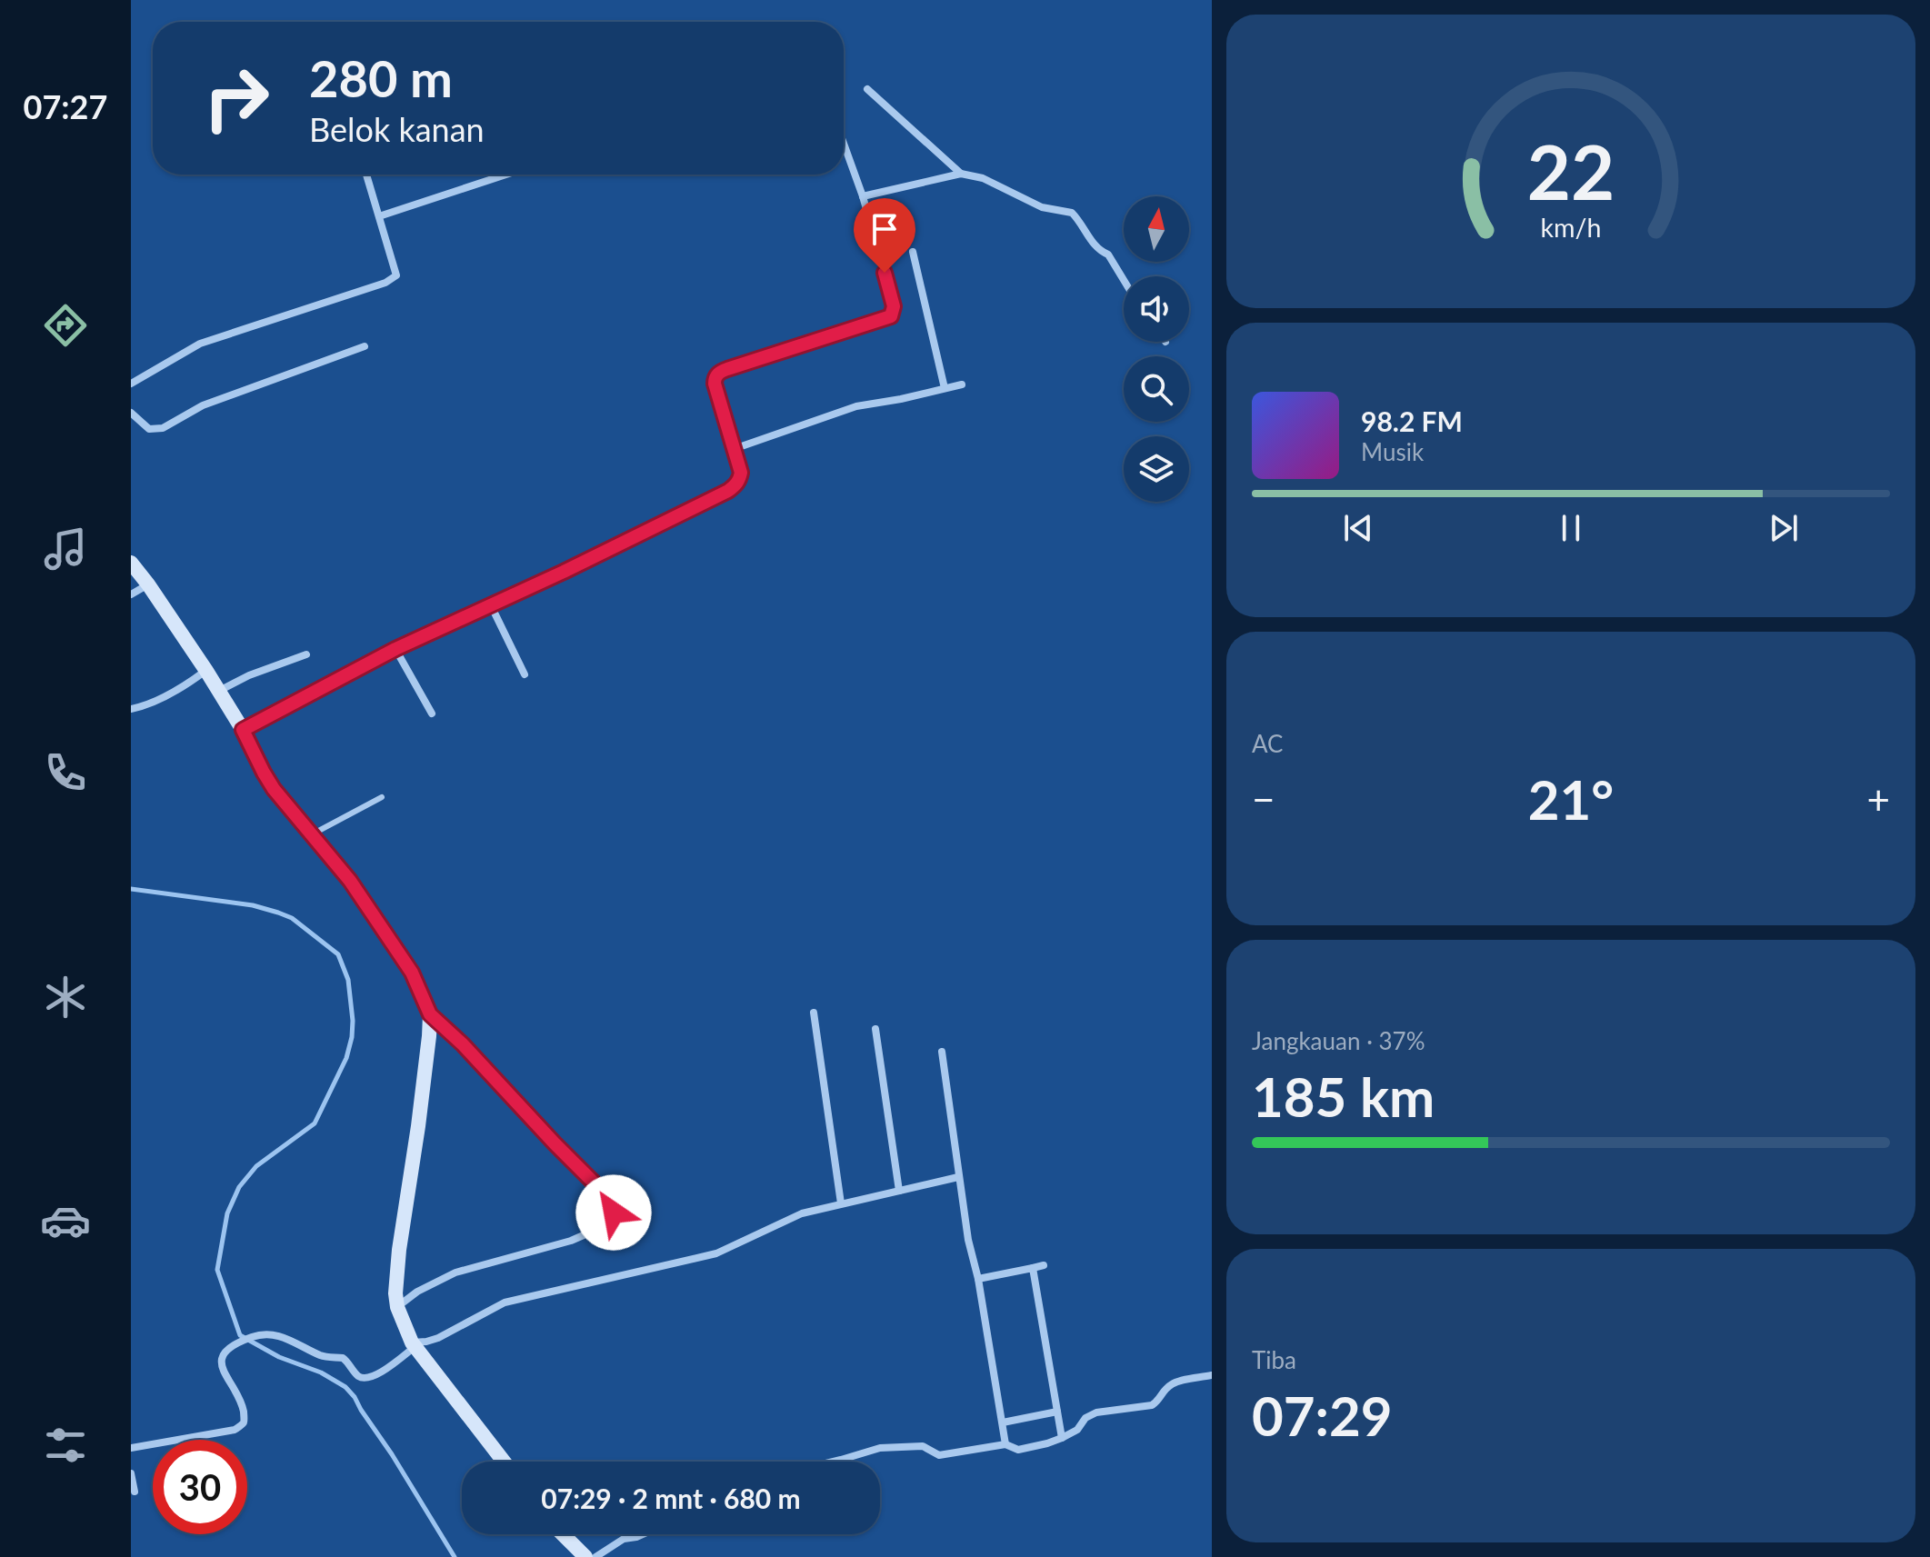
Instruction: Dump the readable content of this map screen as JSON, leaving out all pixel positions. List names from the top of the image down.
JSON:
{
  "north": "top",
  "page": {
    "tabs": "07:27",
    "turn": ["280 m", "Belok kanan"],
    "song": ["98.2 FM", "Musik"],
    "tile": [
      "AC",
      ["Jangkauan · 37%", "185 km"],
      ["Tiba", "07:29"]
    ],
    "heat": ["−", "21°", "+"],
    "limit": "30",
    "trip": "07:29 · 2 mnt · 680 m",
    "gauge": ["22", "km/h"]
  }
}
